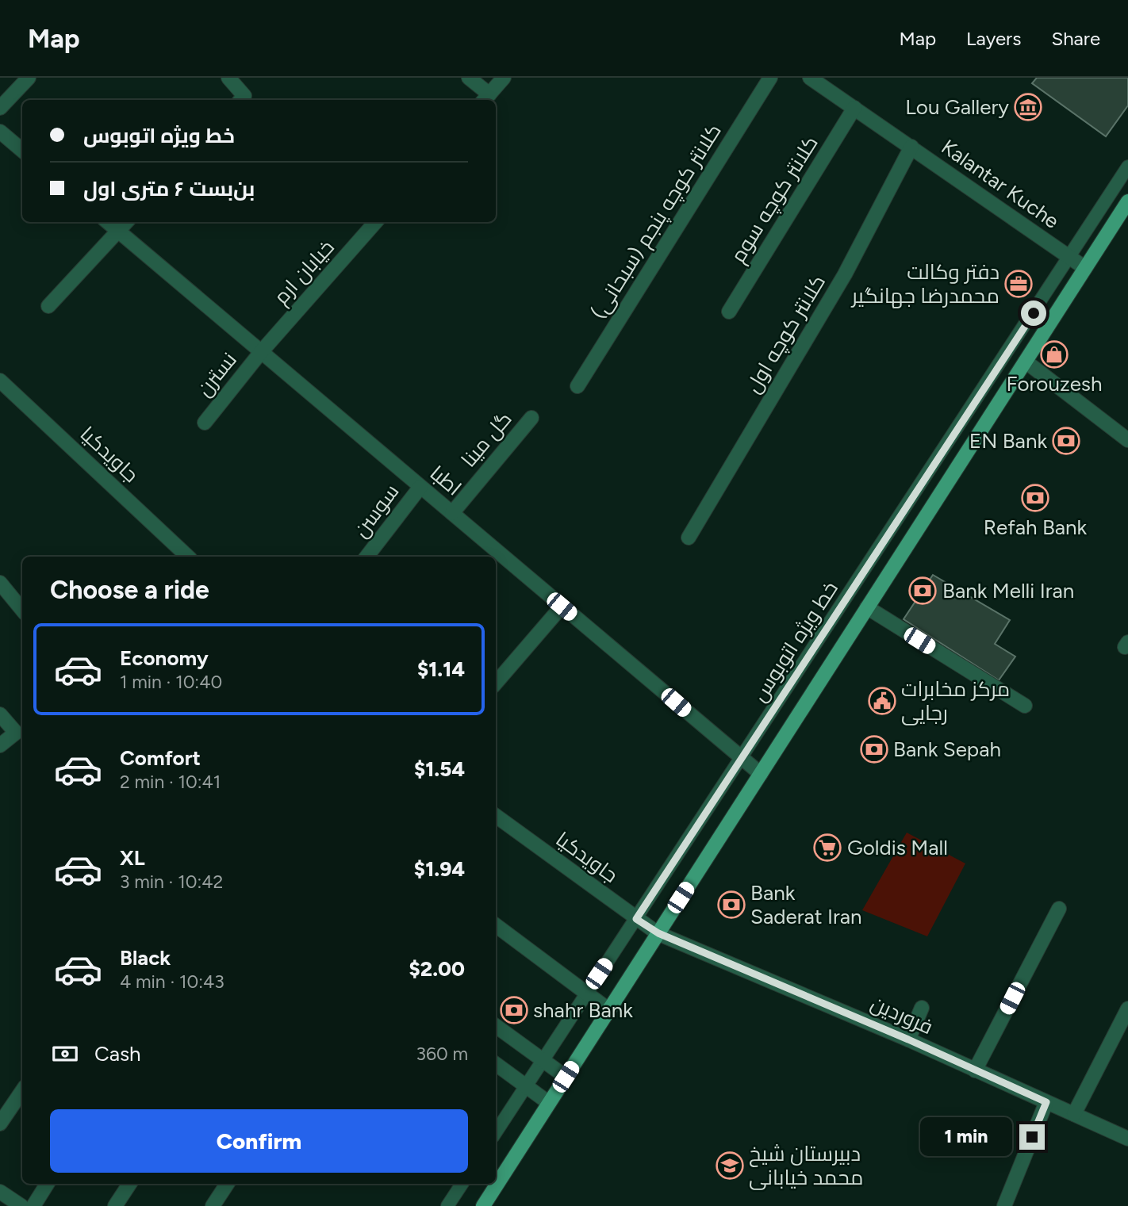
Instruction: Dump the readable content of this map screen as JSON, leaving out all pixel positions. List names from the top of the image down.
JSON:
{
  "streets": {
    "street": [
      "Kalantar Kuche",
      "کلانتر کوچه سوم",
      "کلانتر کوچه پنجم (سبحانی)",
      "خیابان ارم",
      "کلانتر کوچه اول",
      "نسترن",
      "گل مینا",
      "جاویدکیا",
      "اطبا",
      "سوسن",
      "فروردین"
    ],
    "lane": ["خط ویژه اتوبوس"]
  },
  "crossings": [
    ["Kalantar Kuche", "کلانتر کوچه سوم"],
    ["Kalantar Kuche", "کلانتر کوچه اول"],
    ["Kalantar Kuche", "خط ویژه اتوبوس"],
    ["خیابان ارم", "نسترن"],
    ["خیابان ارم", "اطبا"],
    ["نسترن", "اطبا"],
    ["گل مینا", "اطبا"],
    ["جاویدکیا", "خط ویژه اتوبوس"],
    ["جاویدکیا", "فروردین"],
    ["اطبا", "سوسن"],
    ["اطبا", "خط ویژه اتوبوس"]
  ],
  "places": {
    "museum": ["Lou Gallery"],
    "office": ["دفتر وکالت محمدرضا جهانگیر"],
    "shop": ["Forouzesh"],
    "bank": [
      "EN Bank",
      "Refah Bank",
      "Bank Melli Iran",
      "Bank Sepah",
      "Bank Saderat Iran",
      "shahr Bank"
    ],
    "public building": ["مرکز مخابرات رجایی"],
    "supermarket": ["Goldis Mall"],
    "school or university": ["دبیرستان شیخ محمد خیابانی"]
  },
  "page": {
    "header": "Map",
    "nav": ["Map", "Layers", "Share"],
    "banner": ["خط ویژه اتوبوس", "بن‌بست ۶ متری اول"],
    "heading": "Choose a ride",
    "list": [
      {
        "name": "Economy",
        "note": "1 min · 10:40",
        "value": "$1.14"
      },
      {
        "name": "Comfort",
        "note": "2 min · 10:41",
        "value": "$1.54"
      },
      {
        "name": "XL",
        "note": "3 min · 10:42",
        "value": "$1.94"
      },
      {
        "name": "Black",
        "note": "4 min · 10:43",
        "value": "$2.00"
      }
    ],
    "pay": ["Cash", "360 m"],
    "buttons": "Confirm",
    "bubble": "1 min"
  }
}
